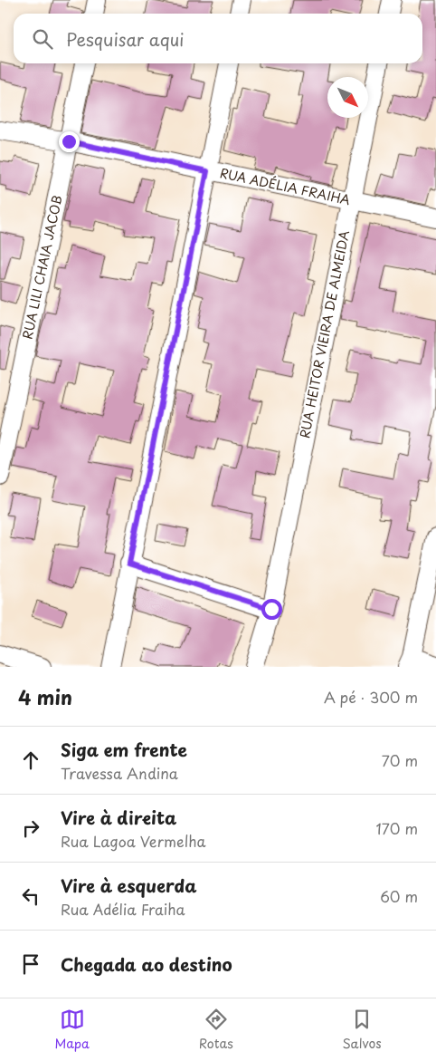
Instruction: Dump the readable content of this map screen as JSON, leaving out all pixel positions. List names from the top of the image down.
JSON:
{
  "streets": {
    "street": ["RUA ADÉLIA FRAIHA", "RUA LILI CHAIA JACOB", "RUA HEITOR VIEIRA DE ALMEIDA"]
  },
  "crossings": [
    ["RUA ADÉLIA FRAIHA", "RUA LILI CHAIA JACOB"],
    ["RUA ADÉLIA FRAIHA", "RUA HEITOR VIEIRA DE ALMEIDA"]
  ],
  "north": "bottom right",
  "page": {
    "search": "Pesquisar aqui",
    "heading": ["4 min", "A pé · 300 m"],
    "list": [
      ["Siga em frente", "Travessa Andina", "70 m"],
      ["Vire à direita", "Rua Lagoa Vermelha", "170 m"],
      ["Vire à esquerda", "Rua Adélia Fraiha", "60 m"],
      "Chegada ao destino"
    ],
    "nav": ["Mapa", "Rotas", "Salvos"]
  }
}
